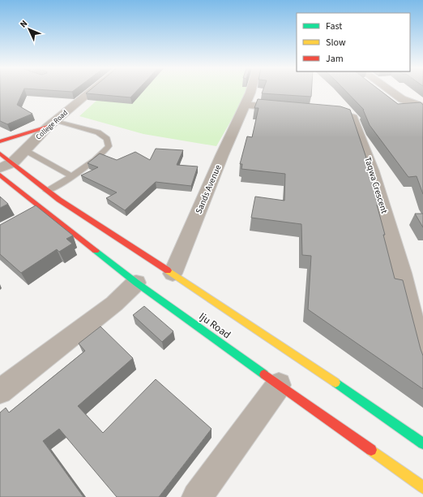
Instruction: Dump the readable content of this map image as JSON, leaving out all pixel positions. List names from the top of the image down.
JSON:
{
  "streets": {
    "main road": ["Iju Road"],
    "street": ["College Road", "Taqwa Crescent", "Sands Avenue"]
  },
  "crossings": [
    ["College Road", "Iju Road"],
    ["Sands Avenue", "Iju Road"]
  ],
  "legend": ["Fast", "Slow", "Jam"],
  "north": "top left"
}
